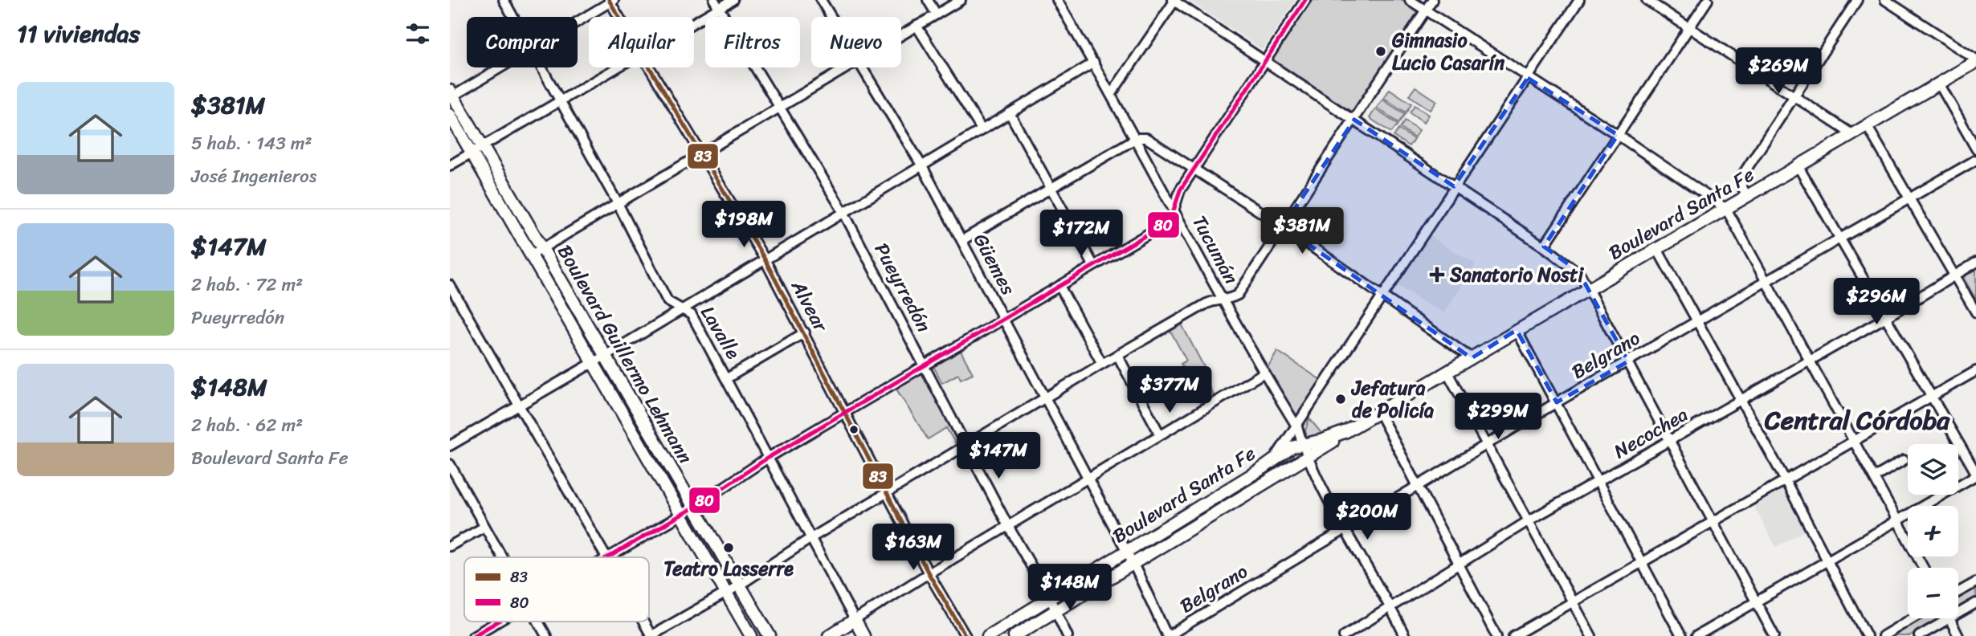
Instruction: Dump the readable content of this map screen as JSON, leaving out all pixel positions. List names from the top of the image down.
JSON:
{
  "streets": {
    "main road": ["Boulevard Santa Fe", "Lavalle", "Boulevard Guillermo Lehmann"],
    "street": [
      "Tucumán",
      "Güemes",
      "Pueyrredón",
      "Alvear",
      "Belgrano",
      "Necochea"
    ]
  },
  "crossings": [
    ["Boulevard Santa Fe", "Tucumán"],
    ["Boulevard Santa Fe", "Güemes"],
    ["Boulevard Santa Fe", "Pueyrredón"],
    ["Tucumán", "Belgrano"],
    ["Tucumán", "Necochea"],
    ["Güemes", "Belgrano"]
  ],
  "districts": ["Central Córdoba"],
  "places": {
    "other": ["Gimnasio Lucio Casarín", "Jefatura de Policía", "Teatro Lasserre"],
    "health": ["Sanatorio Nosti"]
  },
  "lines": ["transit line 83", "transit line 80"],
  "legend": ["83", "80"],
  "page": {
    "heading": "11 viviendas",
    "chip": [
      "Comprar",
      "Alquilar",
      "Filtros",
      "Nuevo"
    ],
    "price": [
      "$269M",
      "$198M",
      "$381M",
      "$172M",
      "$296M",
      "$377M",
      "$299M",
      "$147M",
      "$200M",
      "$163M",
      "$148M"
    ],
    "list": [
      {
        "name": "$381M",
        "note": "5 hab. · 143 m² · José Ingenieros"
      },
      {
        "name": "$147M",
        "note": "2 hab. · 72 m² · Pueyrredón"
      },
      {
        "name": "$148M",
        "note": "2 hab. · 62 m² · Boulevard Santa Fe"
      }
    ],
    "map_buttons": ["+", "−"]
  }
}
